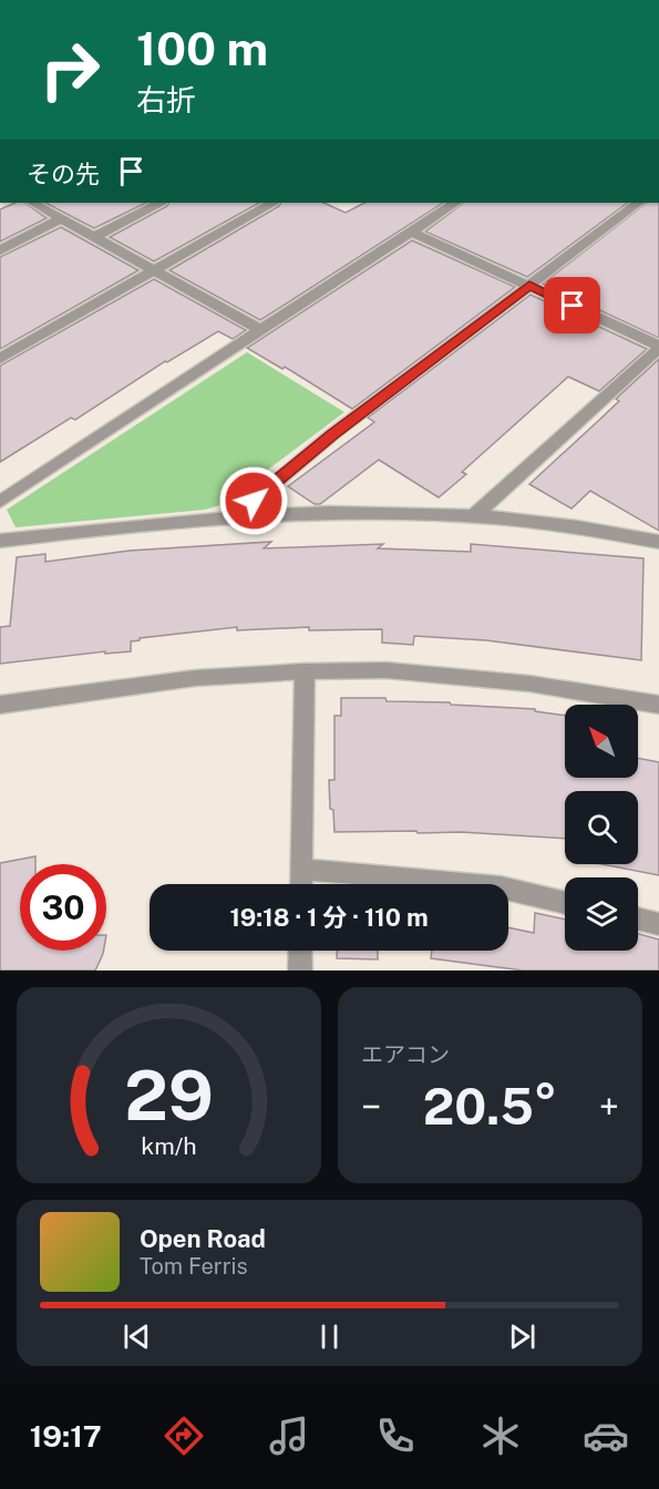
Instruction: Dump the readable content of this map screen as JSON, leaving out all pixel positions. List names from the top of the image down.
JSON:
{
  "north": "top left",
  "page": {
    "turn": ["100 m", "右折"],
    "then": "その先",
    "limit": "30",
    "trip": "19:18 · 1 分 · 110 m",
    "tile": "エアコン",
    "heat": ["−", "20.5°", "+"],
    "song": ["Open Road", "Tom Ferris"],
    "tabs": "19:17",
    "gauge": ["29", "km/h"]
  }
}
